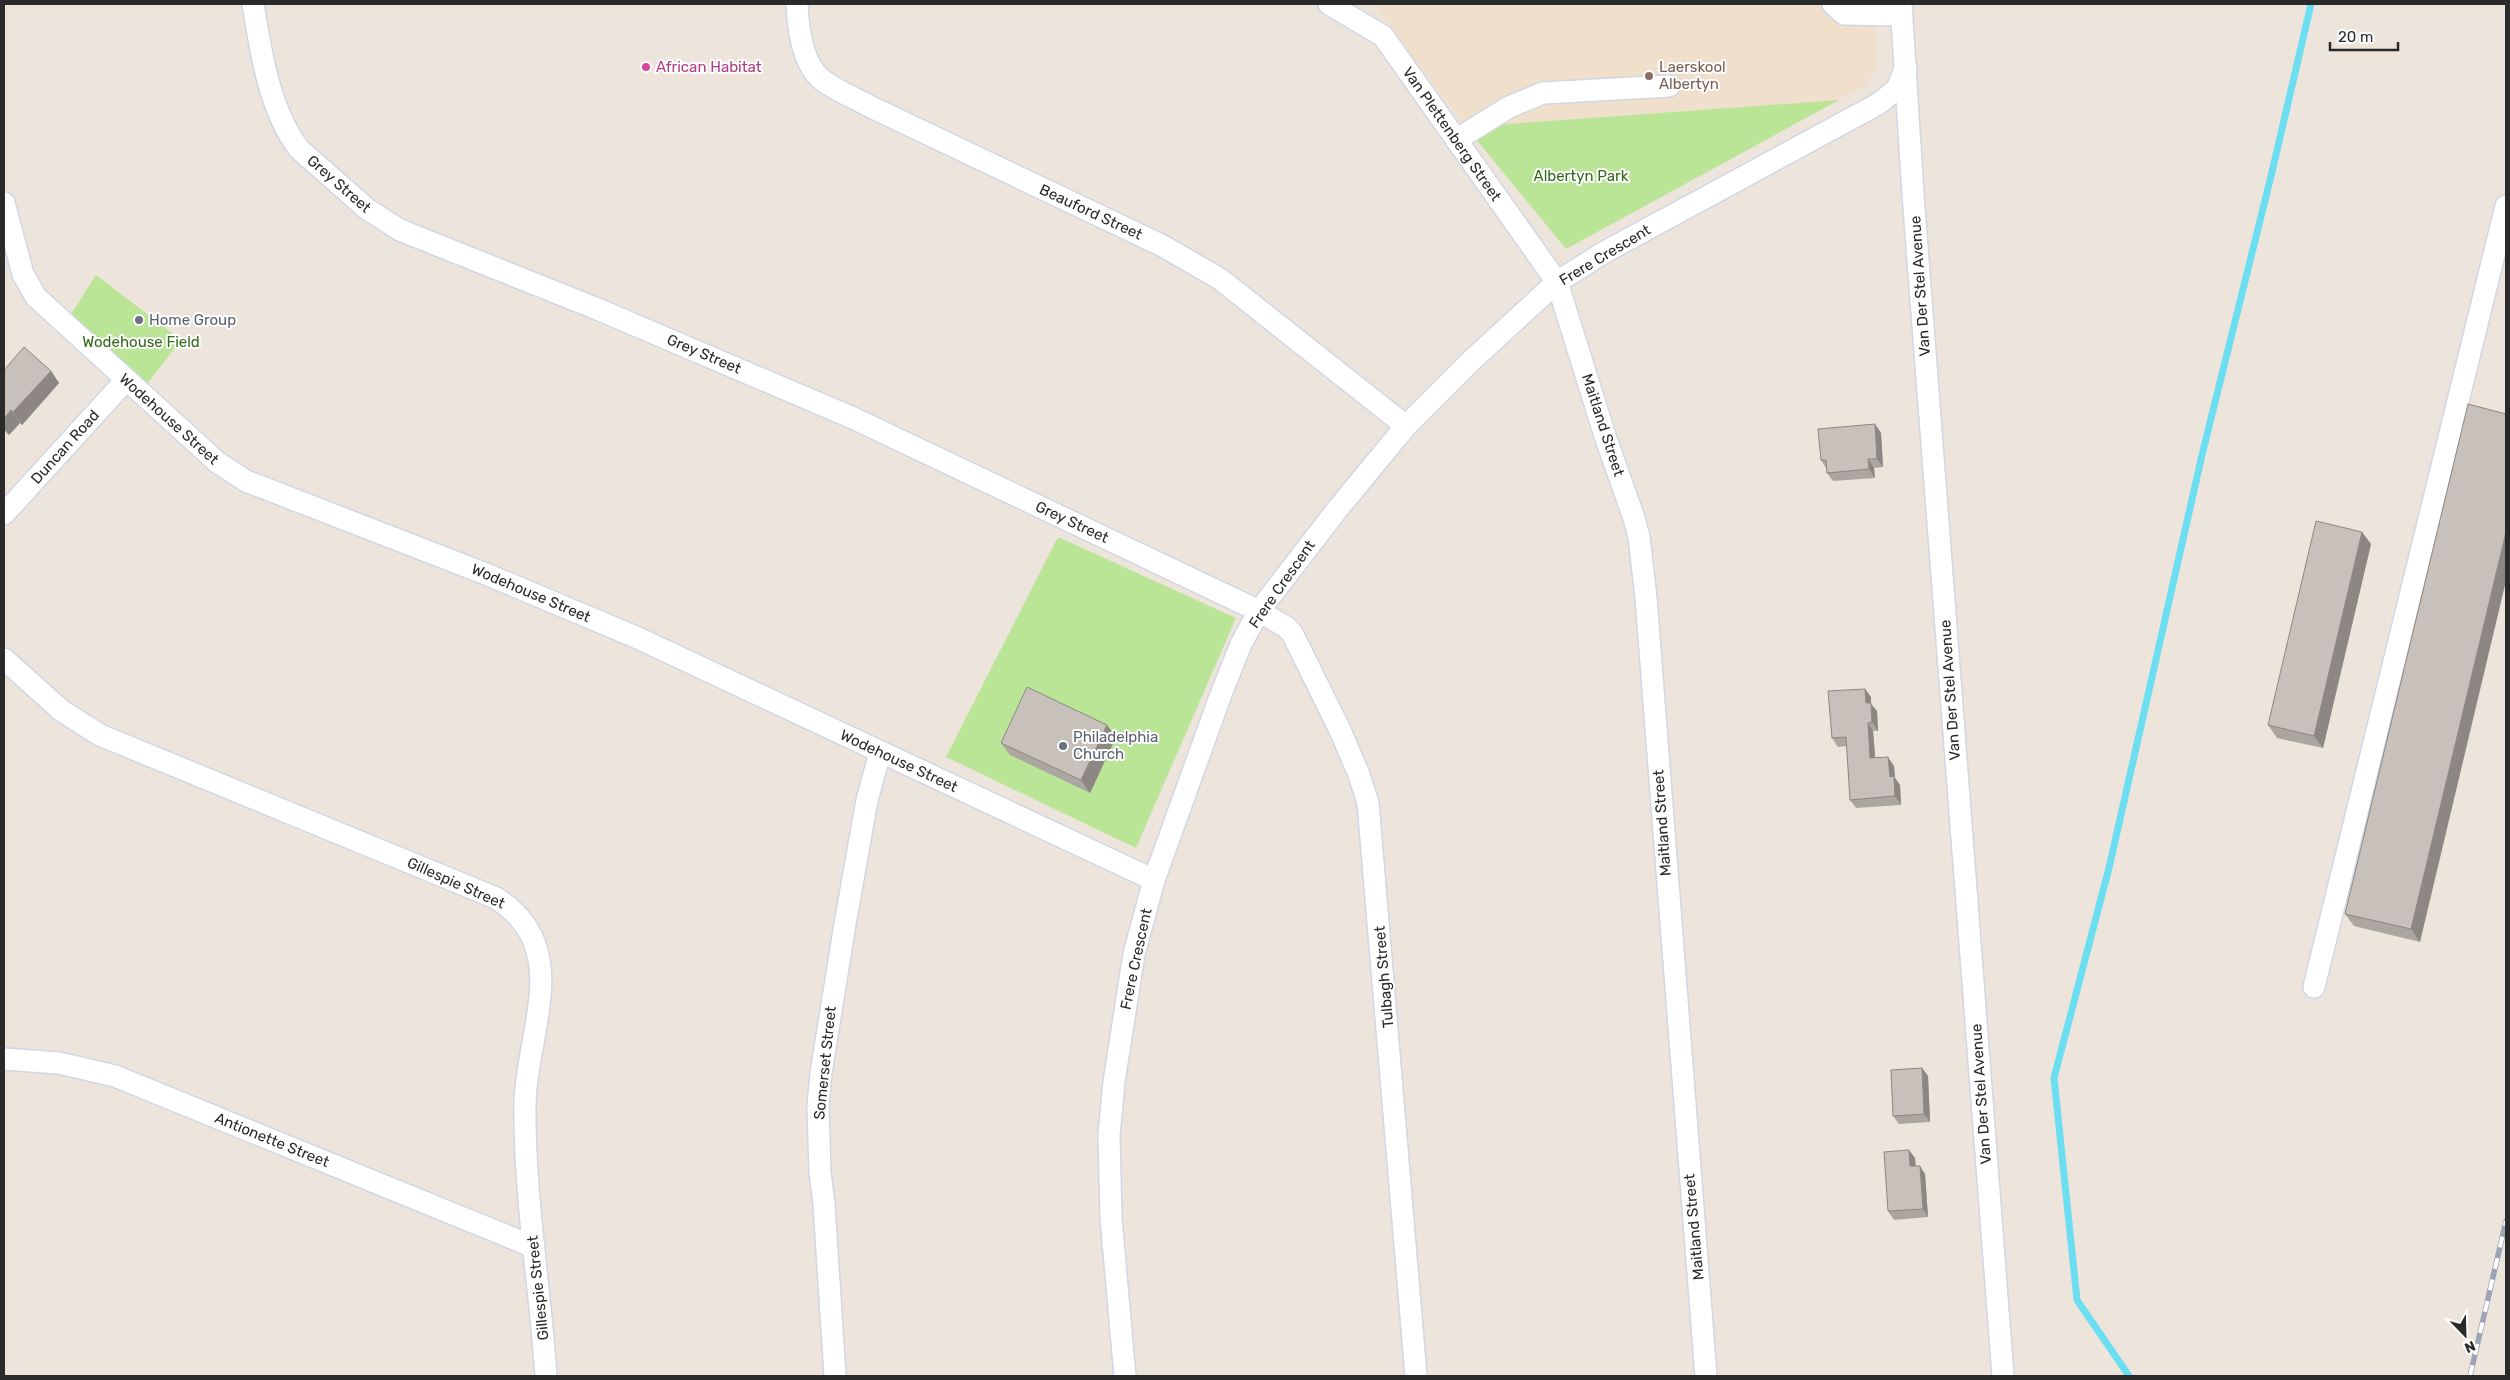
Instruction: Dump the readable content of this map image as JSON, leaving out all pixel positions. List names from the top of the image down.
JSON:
{
  "streets": {
    "street": [
      "Van Plettenberg Street",
      "Grey Street",
      "Beauford Street",
      "Frere Crescent",
      "Van Der Stel Avenue",
      "Wodehouse Street",
      "Maitland Street",
      "Duncan Road",
      "Gillespie Street",
      "Tulbagh Street",
      "Somerset Street",
      "Antionette Street"
    ]
  },
  "crossings": [
    ["Van Plettenberg Street", "Frere Crescent"],
    ["Van Plettenberg Street", "Maitland Street"],
    ["Grey Street", "Frere Crescent"],
    ["Grey Street", "Tulbagh Street"],
    ["Beauford Street", "Frere Crescent"],
    ["Frere Crescent", "Van Der Stel Avenue"],
    ["Frere Crescent", "Wodehouse Street"],
    ["Frere Crescent", "Maitland Street"],
    ["Frere Crescent", "Tulbagh Street"],
    ["Wodehouse Street", "Duncan Road"],
    ["Wodehouse Street", "Somerset Street"],
    ["Gillespie Street", "Antionette Street"]
  ],
  "parks": ["Albertyn Park", "Wodehouse Field"],
  "places": [
    "African Habitat",
    "Laerskool Albertyn",
    "Home Group",
    "Philadelphia Church"
  ],
  "scale_bar": "20 m",
  "north": "bottom right"
}
